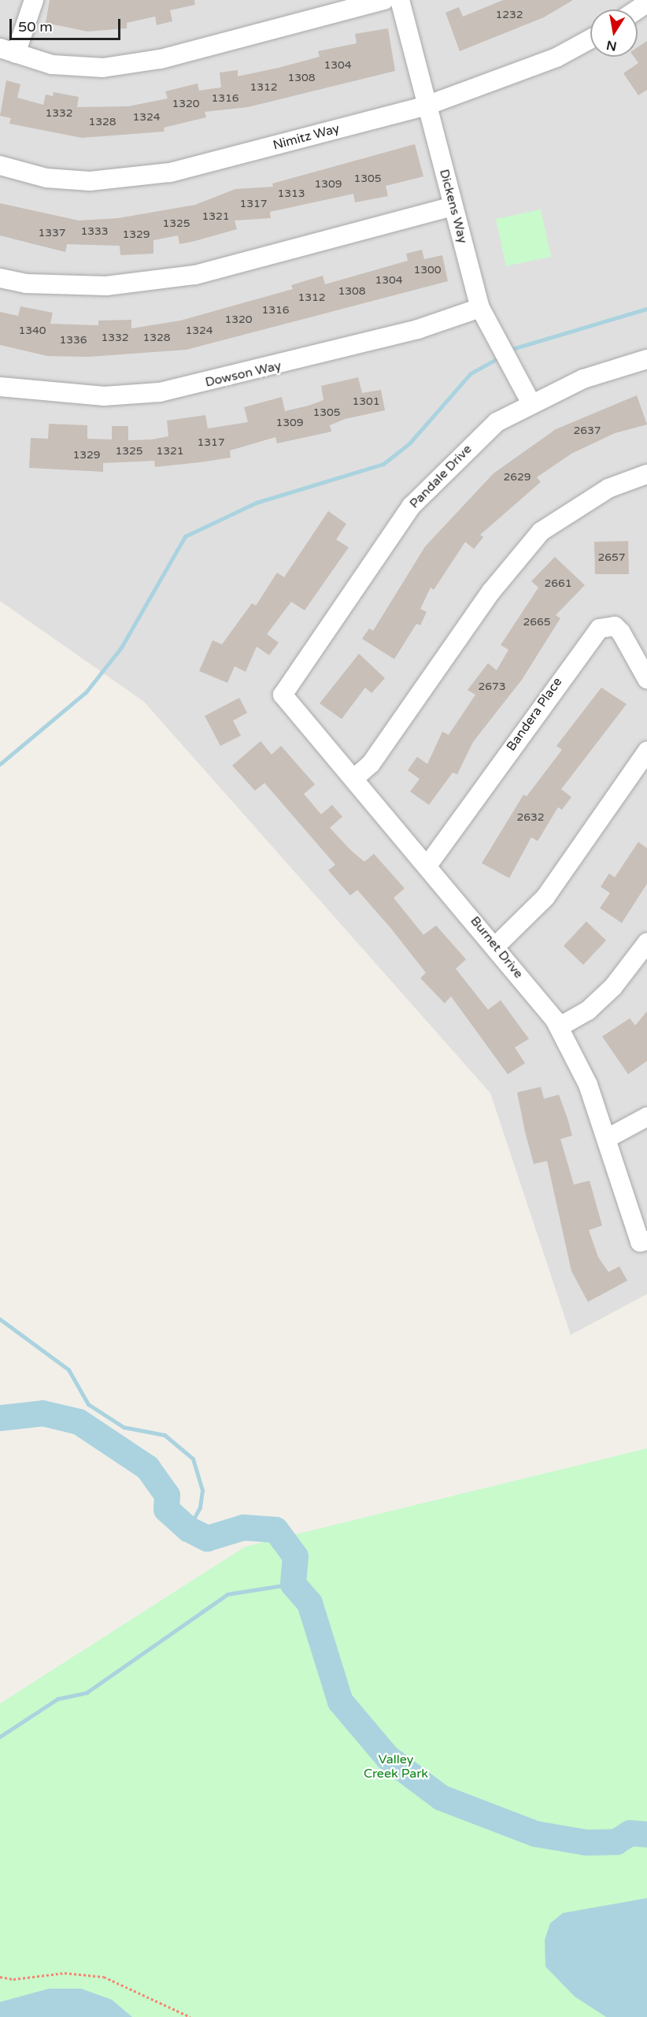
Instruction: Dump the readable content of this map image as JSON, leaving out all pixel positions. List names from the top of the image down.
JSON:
{
  "streets": {
    "street": [
      "Nimitz Way",
      "Dickens Way",
      "Dowson Way",
      "Pandale Drive",
      "Bandera Place",
      "Burnet Drive"
    ]
  },
  "crossings": [
    ["Nimitz Way", "Dickens Way"],
    ["Dickens Way", "Dowson Way"],
    ["Dickens Way", "Pandale Drive"],
    ["Pandale Drive", "Burnet Drive"],
    ["Bandera Place", "Burnet Drive"]
  ],
  "parks": ["Valley Creek Park"],
  "house_numbers": [
    "1232",
    "1304",
    "1308",
    "1312",
    "1316",
    "1320",
    "1332",
    "1324",
    "1328",
    "1305",
    "1309",
    "1313",
    "1317",
    "1321",
    "1325",
    "1333",
    "1337",
    "1329",
    "1300",
    "1304",
    "1308",
    "1312",
    "1316",
    "1320",
    "1340",
    "1324",
    "1332",
    "1328",
    "1336",
    "1301",
    "1305",
    "1309",
    "2637",
    "1317",
    "1325",
    "1321",
    "1329",
    "2629",
    "2657",
    "2661",
    "2665",
    "2673",
    "2632"
  ],
  "scale_bar": "50 m",
  "north": "bottom"
}
